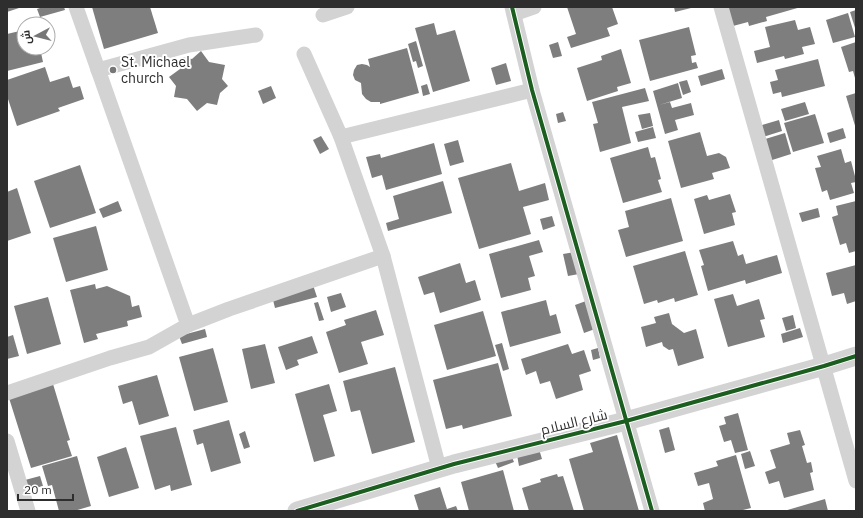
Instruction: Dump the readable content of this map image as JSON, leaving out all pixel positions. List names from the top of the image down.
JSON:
{
  "streets": {
    "street": ["شارع السلام"]
  },
  "places": ["St. Michael church"],
  "scale_bar": "20 m",
  "north": "left"
}
